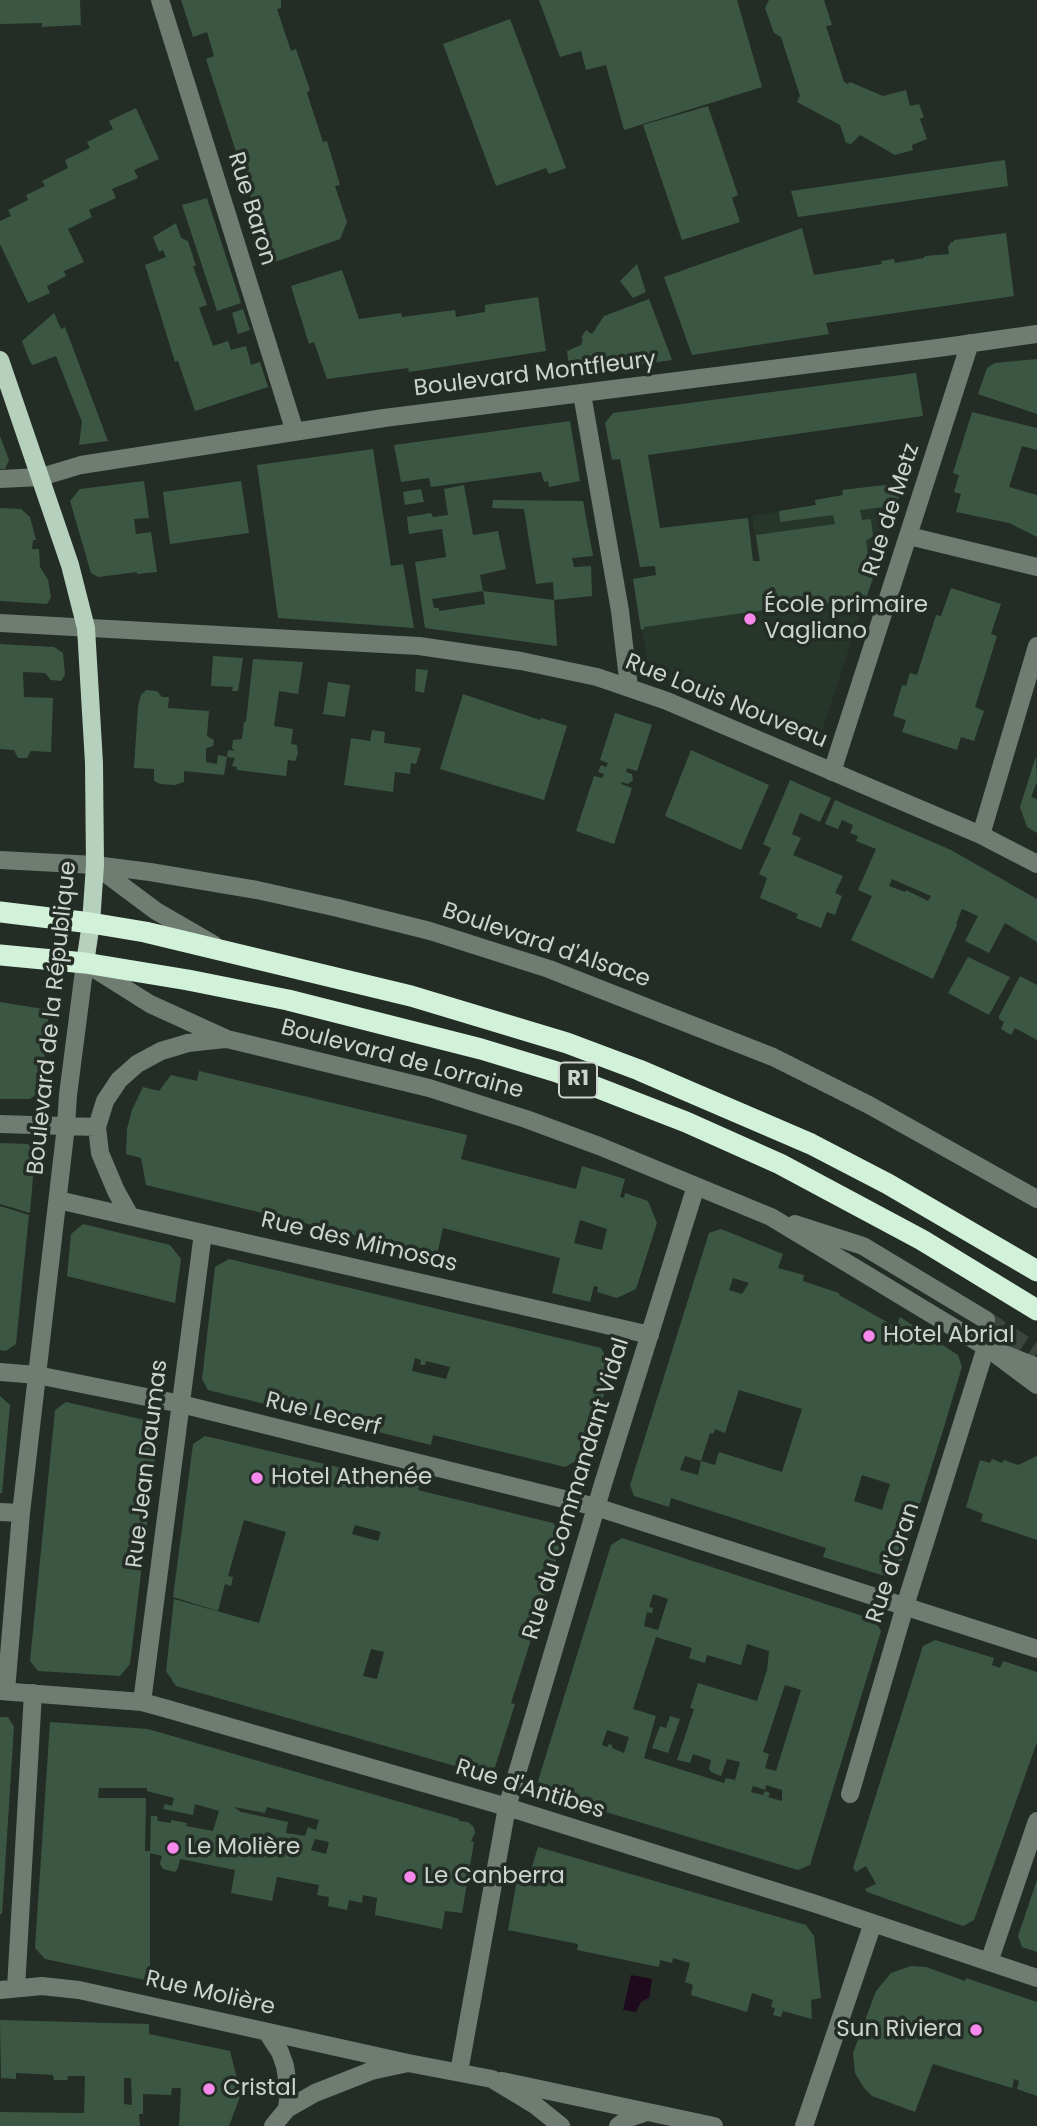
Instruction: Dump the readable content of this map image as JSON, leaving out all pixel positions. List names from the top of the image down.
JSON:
{
  "streets": {
    "highway": ["R1"],
    "main road": ["Boulevard de la République"],
    "street": [
      "Rue Baron",
      "Boulevard Montfleury",
      "Rue de Metz",
      "Rue Louis Nouveau",
      "Boulevard d'Alsace",
      "Boulevard de Lorraine",
      "Rue des Mimosas",
      "Rue Lecerf",
      "Rue Jean Daumas",
      "Rue du Commandant Vidal",
      "Rue d'Oran",
      "Rue d'Antibes",
      "Rue Molière"
    ]
  },
  "crossings": [
    ["Rue Baron", "Boulevard Montfleury"],
    ["Boulevard Montfleury", "Rue de Metz"],
    ["Boulevard Montfleury", "Boulevard de la République"],
    ["Rue de Metz", "Rue Louis Nouveau"],
    ["Rue Louis Nouveau", "Boulevard de la République"],
    ["Boulevard d'Alsace", "Boulevard de la République"],
    ["Boulevard de la République", "Boulevard de Lorraine"],
    ["Boulevard de la République", "R1"],
    ["Boulevard de la République", "Rue des Mimosas"],
    ["Boulevard de la République", "Rue Lecerf"],
    ["Boulevard de la République", "Rue d'Antibes"],
    ["Boulevard de Lorraine", "R1"],
    ["Boulevard de Lorraine", "Rue du Commandant Vidal"],
    ["Boulevard de Lorraine", "Rue d'Oran"],
    ["Rue des Mimosas", "Rue Jean Daumas"],
    ["Rue des Mimosas", "Rue du Commandant Vidal"],
    ["Rue Lecerf", "Rue Jean Daumas"],
    ["Rue Lecerf", "Rue du Commandant Vidal"],
    ["Rue Lecerf", "Rue d'Oran"],
    ["Rue Jean Daumas", "Rue d'Antibes"],
    ["Rue du Commandant Vidal", "Rue d'Antibes"],
    ["Rue du Commandant Vidal", "Rue Molière"]
  ],
  "places": [
    "École primaire Vagliano",
    "Hotel Abrial",
    "Hotel Athenée",
    "Le Molière",
    "Le Canberra",
    "Sun Riviera",
    "Cristal"
  ]
}
